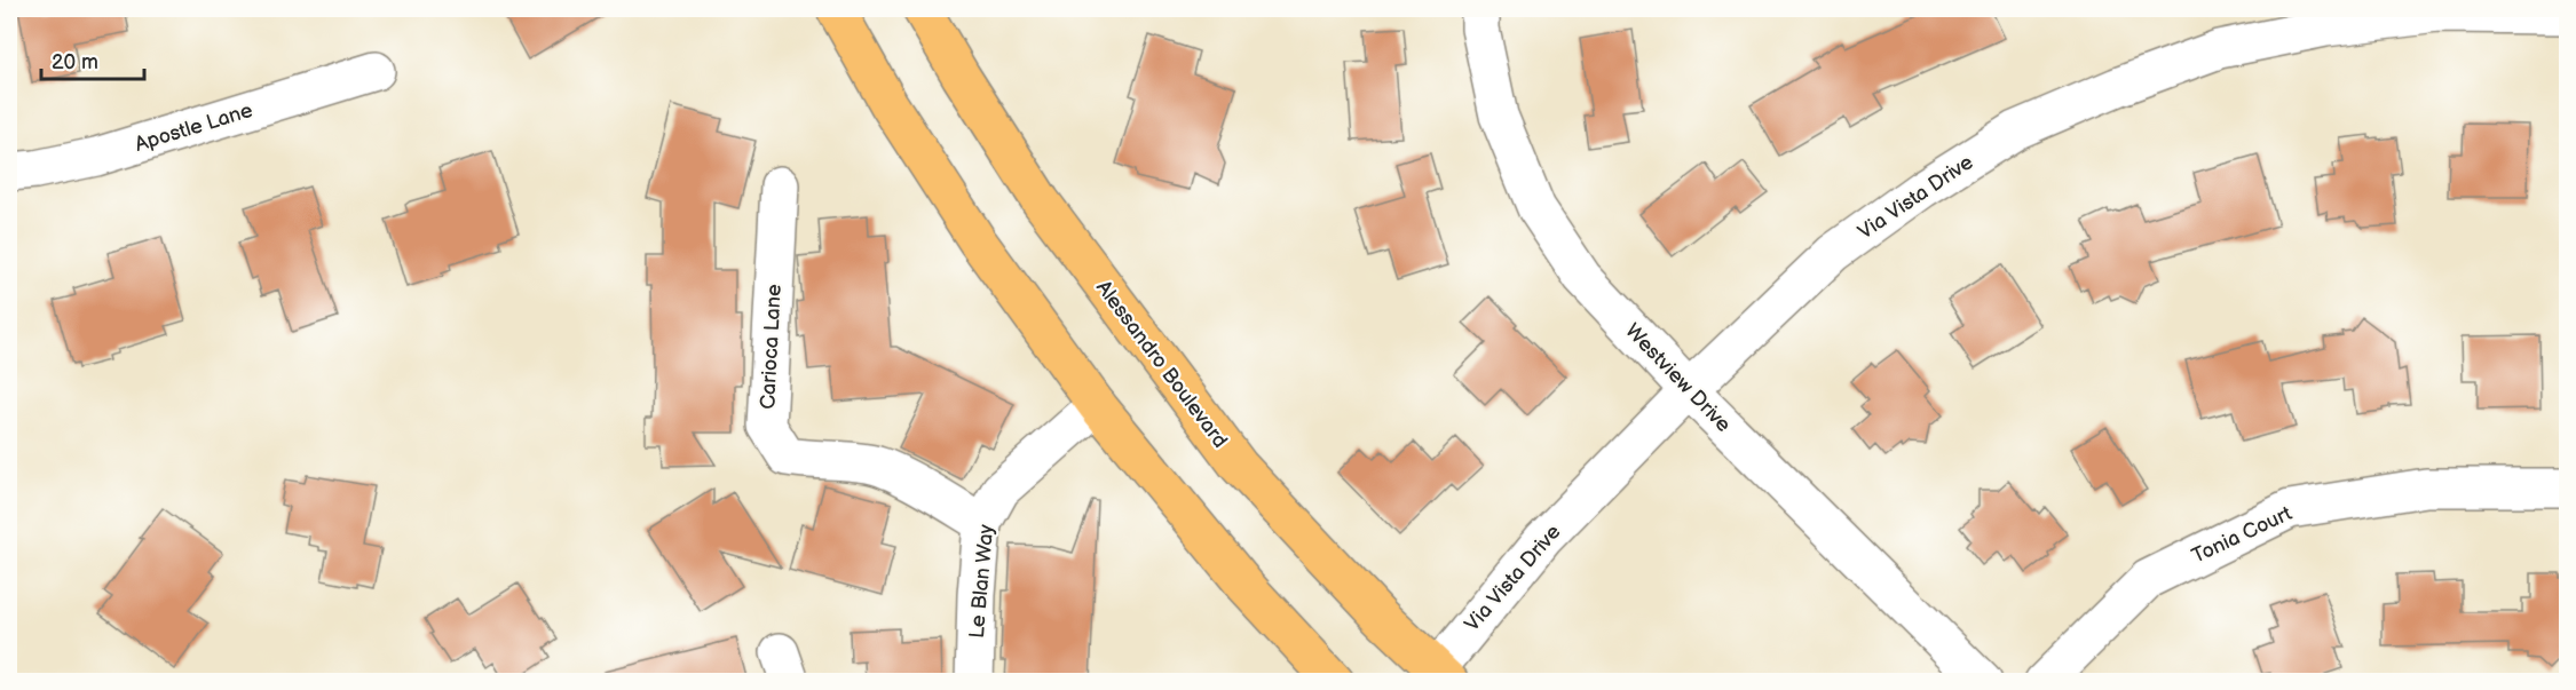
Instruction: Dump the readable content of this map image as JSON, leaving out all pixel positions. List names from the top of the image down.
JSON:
{
  "streets": {
    "main road": ["Alessandro Boulevard"],
    "street": [
      "Apostle Lane",
      "Via Vista Drive",
      "Carioca Lane",
      "Westview Drive",
      "Tonia Court",
      "Le Blan Way"
    ]
  },
  "crossings": [
    ["Via Vista Drive", "Alessandro Boulevard"],
    ["Via Vista Drive", "Westview Drive"],
    ["Carioca Lane", "Le Blan Way"]
  ],
  "scale_bar": "20 m"
}
